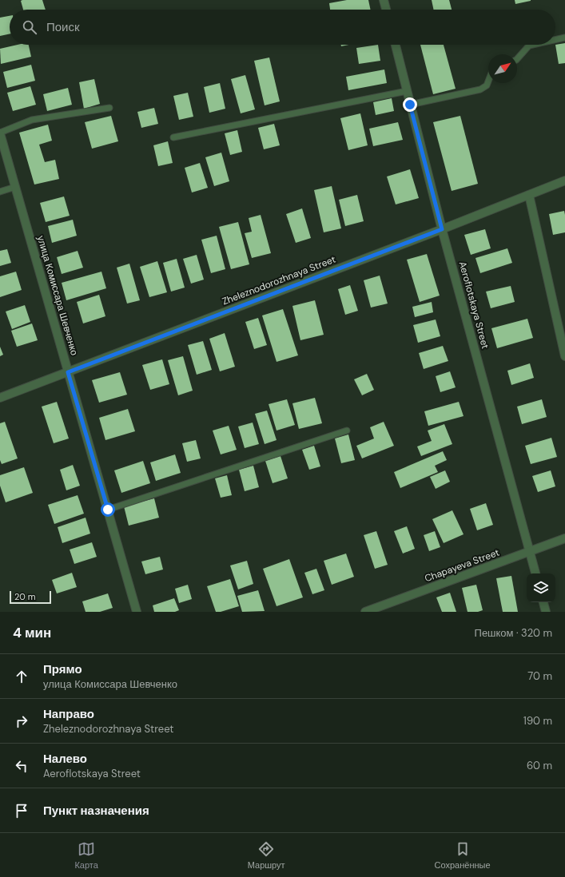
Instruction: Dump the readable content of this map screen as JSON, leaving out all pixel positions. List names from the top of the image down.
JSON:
{
  "streets": {
    "street": [
      "Zheleznodorozhnaya Street",
      "улица Комиссара Шевченко",
      "Aeroflotskaya Street",
      "Chapayeva Street"
    ]
  },
  "crossings": [
    ["Zheleznodorozhnaya Street", "улица Комиссара Шевченко"],
    ["Zheleznodorozhnaya Street", "Aeroflotskaya Street"],
    ["Aeroflotskaya Street", "Chapayeva Street"]
  ],
  "scale_bar": "20 m",
  "north": "top right",
  "page": {
    "search": "Поиск",
    "scale": "20 m",
    "heading": ["4 мин", "Пешком · 320 m"],
    "list": [
      ["Прямо", "улица Комиссара Шевченко", "70 m"],
      ["Направо", "Zheleznodorozhnaya Street", "190 m"],
      ["Налево", "Aeroflotskaya Street", "60 m"],
      "Пункт назначения"
    ],
    "nav": ["Карта", "Маршрут", "Сохранённые"]
  }
}
